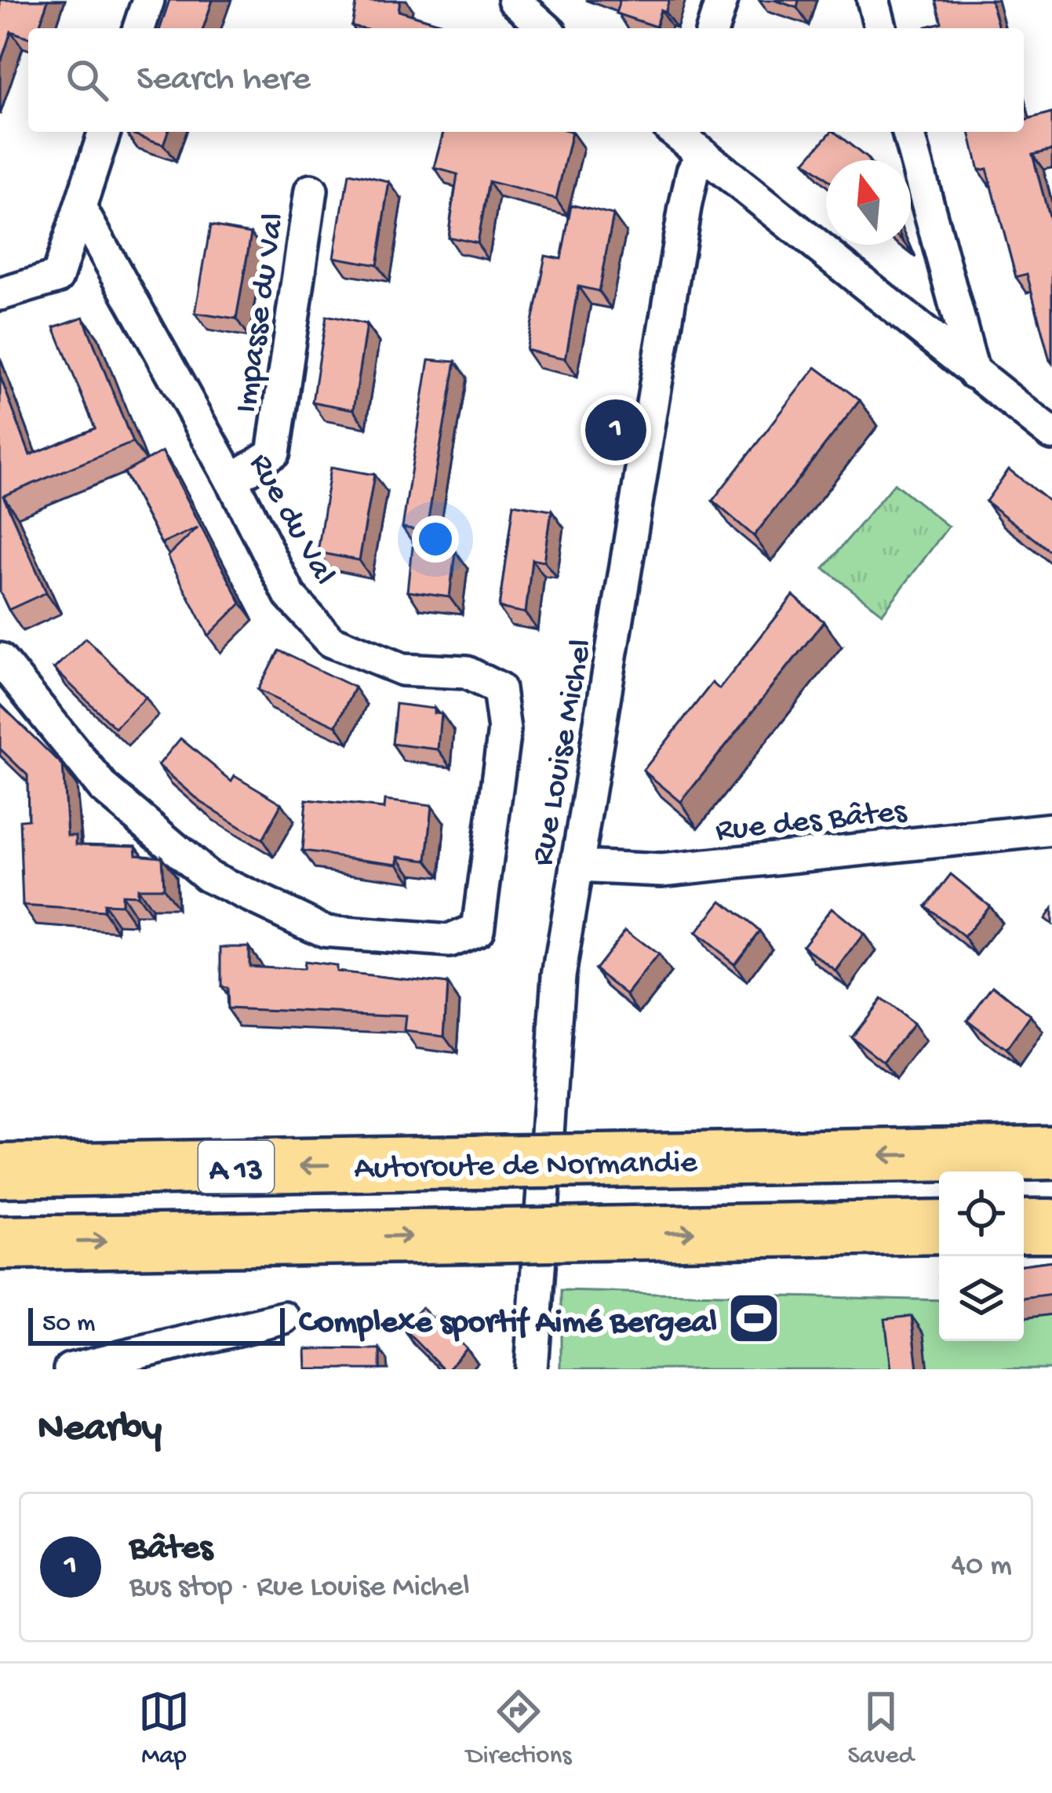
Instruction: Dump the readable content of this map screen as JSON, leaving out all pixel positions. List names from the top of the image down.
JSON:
{
  "streets": {
    "highway": ["Autoroute de Normandie", "A 13"],
    "street": [
      "Impasse du Val",
      "Rue du Val",
      "Rue Louise Michel",
      "Rue des Bâtes"
    ]
  },
  "crossings": [
    ["Impasse du Val", "Rue du Val"],
    ["Rue Louise Michel", "Rue des Bâtes"]
  ],
  "places": {
    "sports": ["Complexe sportif Aimé Bergeal"]
  },
  "scale_bar": "50 m",
  "north": "top",
  "page": {
    "search": "Search here",
    "pins": "1",
    "scale": "50 m",
    "heading": "Nearby",
    "list": [
      {
        "mark": "1",
        "name": "Bâtes",
        "note": "Bus stop · Rue Louise Michel",
        "value": "40 m"
      }
    ],
    "nav": ["Map", "Directions", "Saved"]
  }
}
